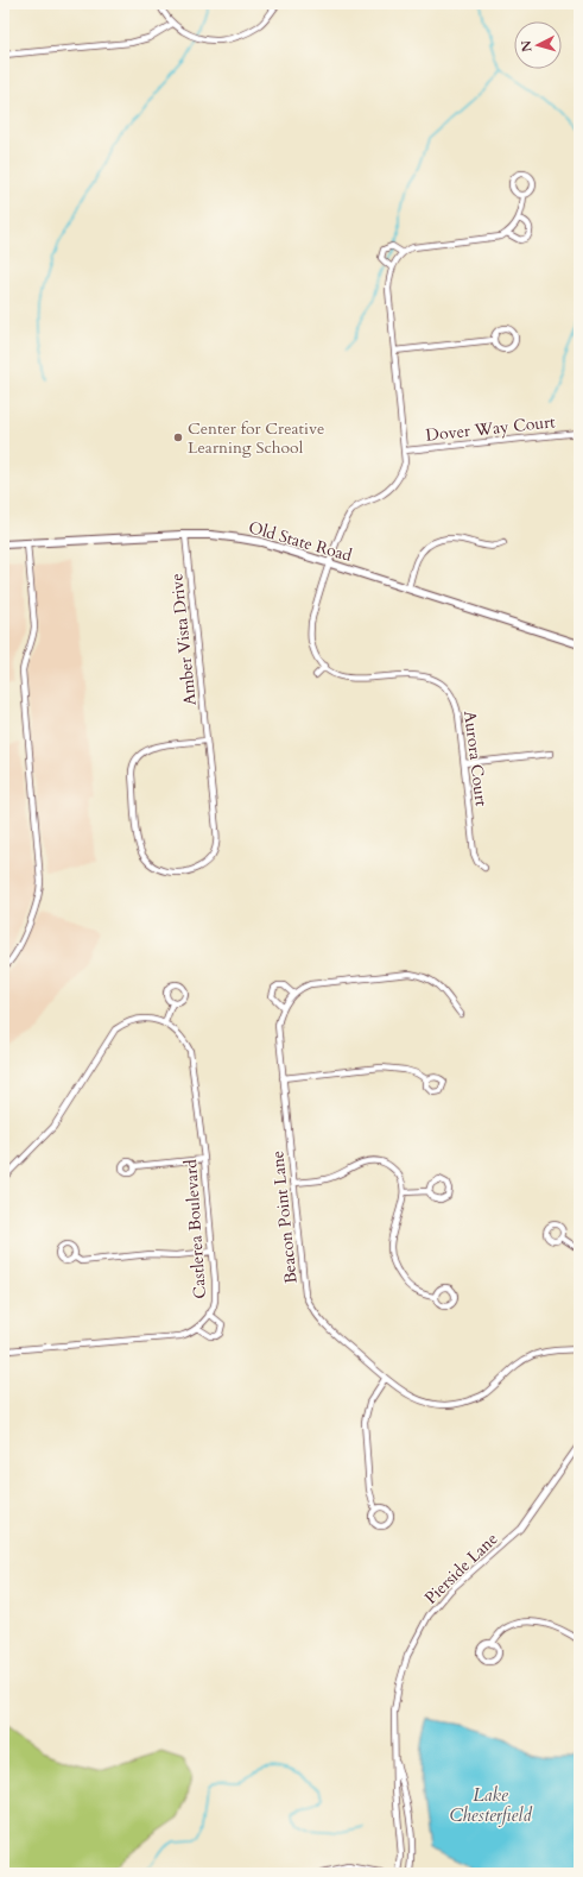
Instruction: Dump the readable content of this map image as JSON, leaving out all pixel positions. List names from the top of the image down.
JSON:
{
  "streets": {
    "street": [
      "Dover Way Court",
      "Old State Road",
      "Amber Vista Drive",
      "Aurora Court",
      "Beacon Point Lane",
      "Castlerea Boulevard",
      "Pierside Lane"
    ]
  },
  "crossings": [
    ["Old State Road", "Amber Vista Drive"]
  ],
  "water": ["Lake Chesterfield"],
  "places": ["Center for Creative Learning School"],
  "north": "left"
}
